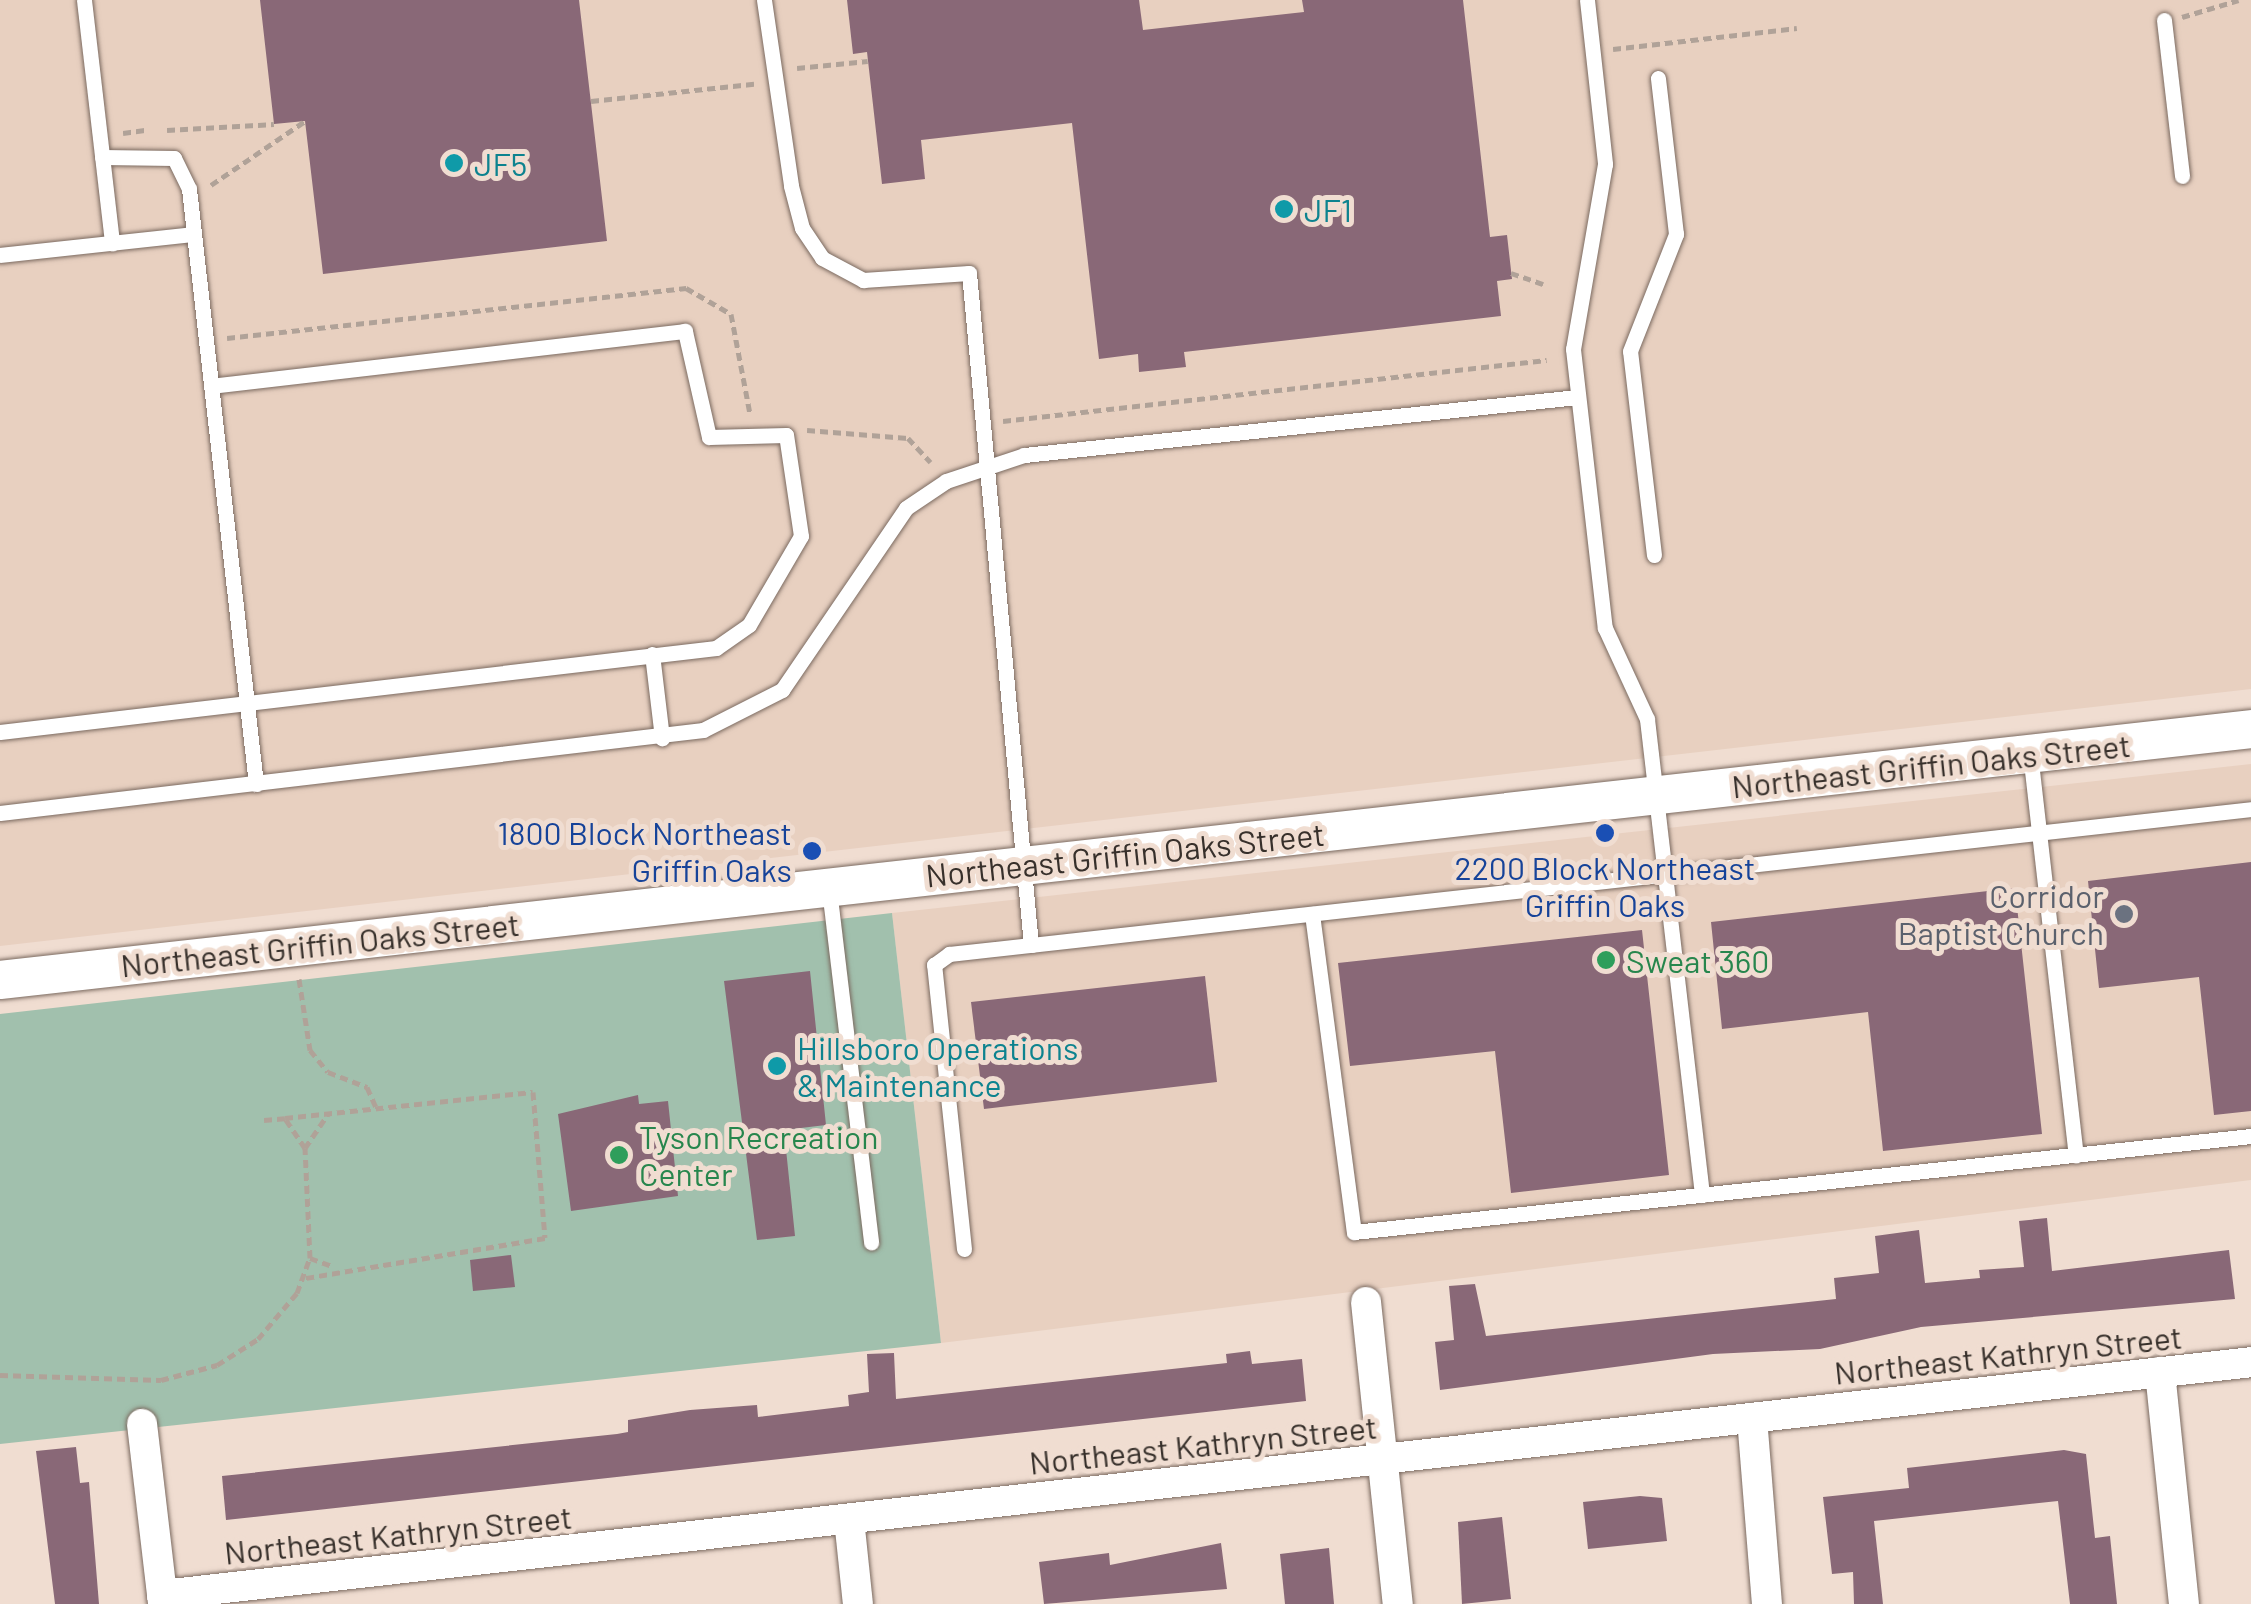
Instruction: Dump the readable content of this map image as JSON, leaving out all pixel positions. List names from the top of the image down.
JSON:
{
  "streets": {
    "street": ["Northeast Griffin Oaks Street", "Northeast Kathryn Street"]
  },
  "places": [
    "JF5",
    "JF1",
    "2200 Block Northeast Griffin Oaks",
    "1800 Block Northeast Griffin Oaks",
    "Corridor Baptist Church",
    "Sweat 360",
    "Hillsboro Operations & Maintenance",
    "Tyson Recreation Center"
  ]
}
